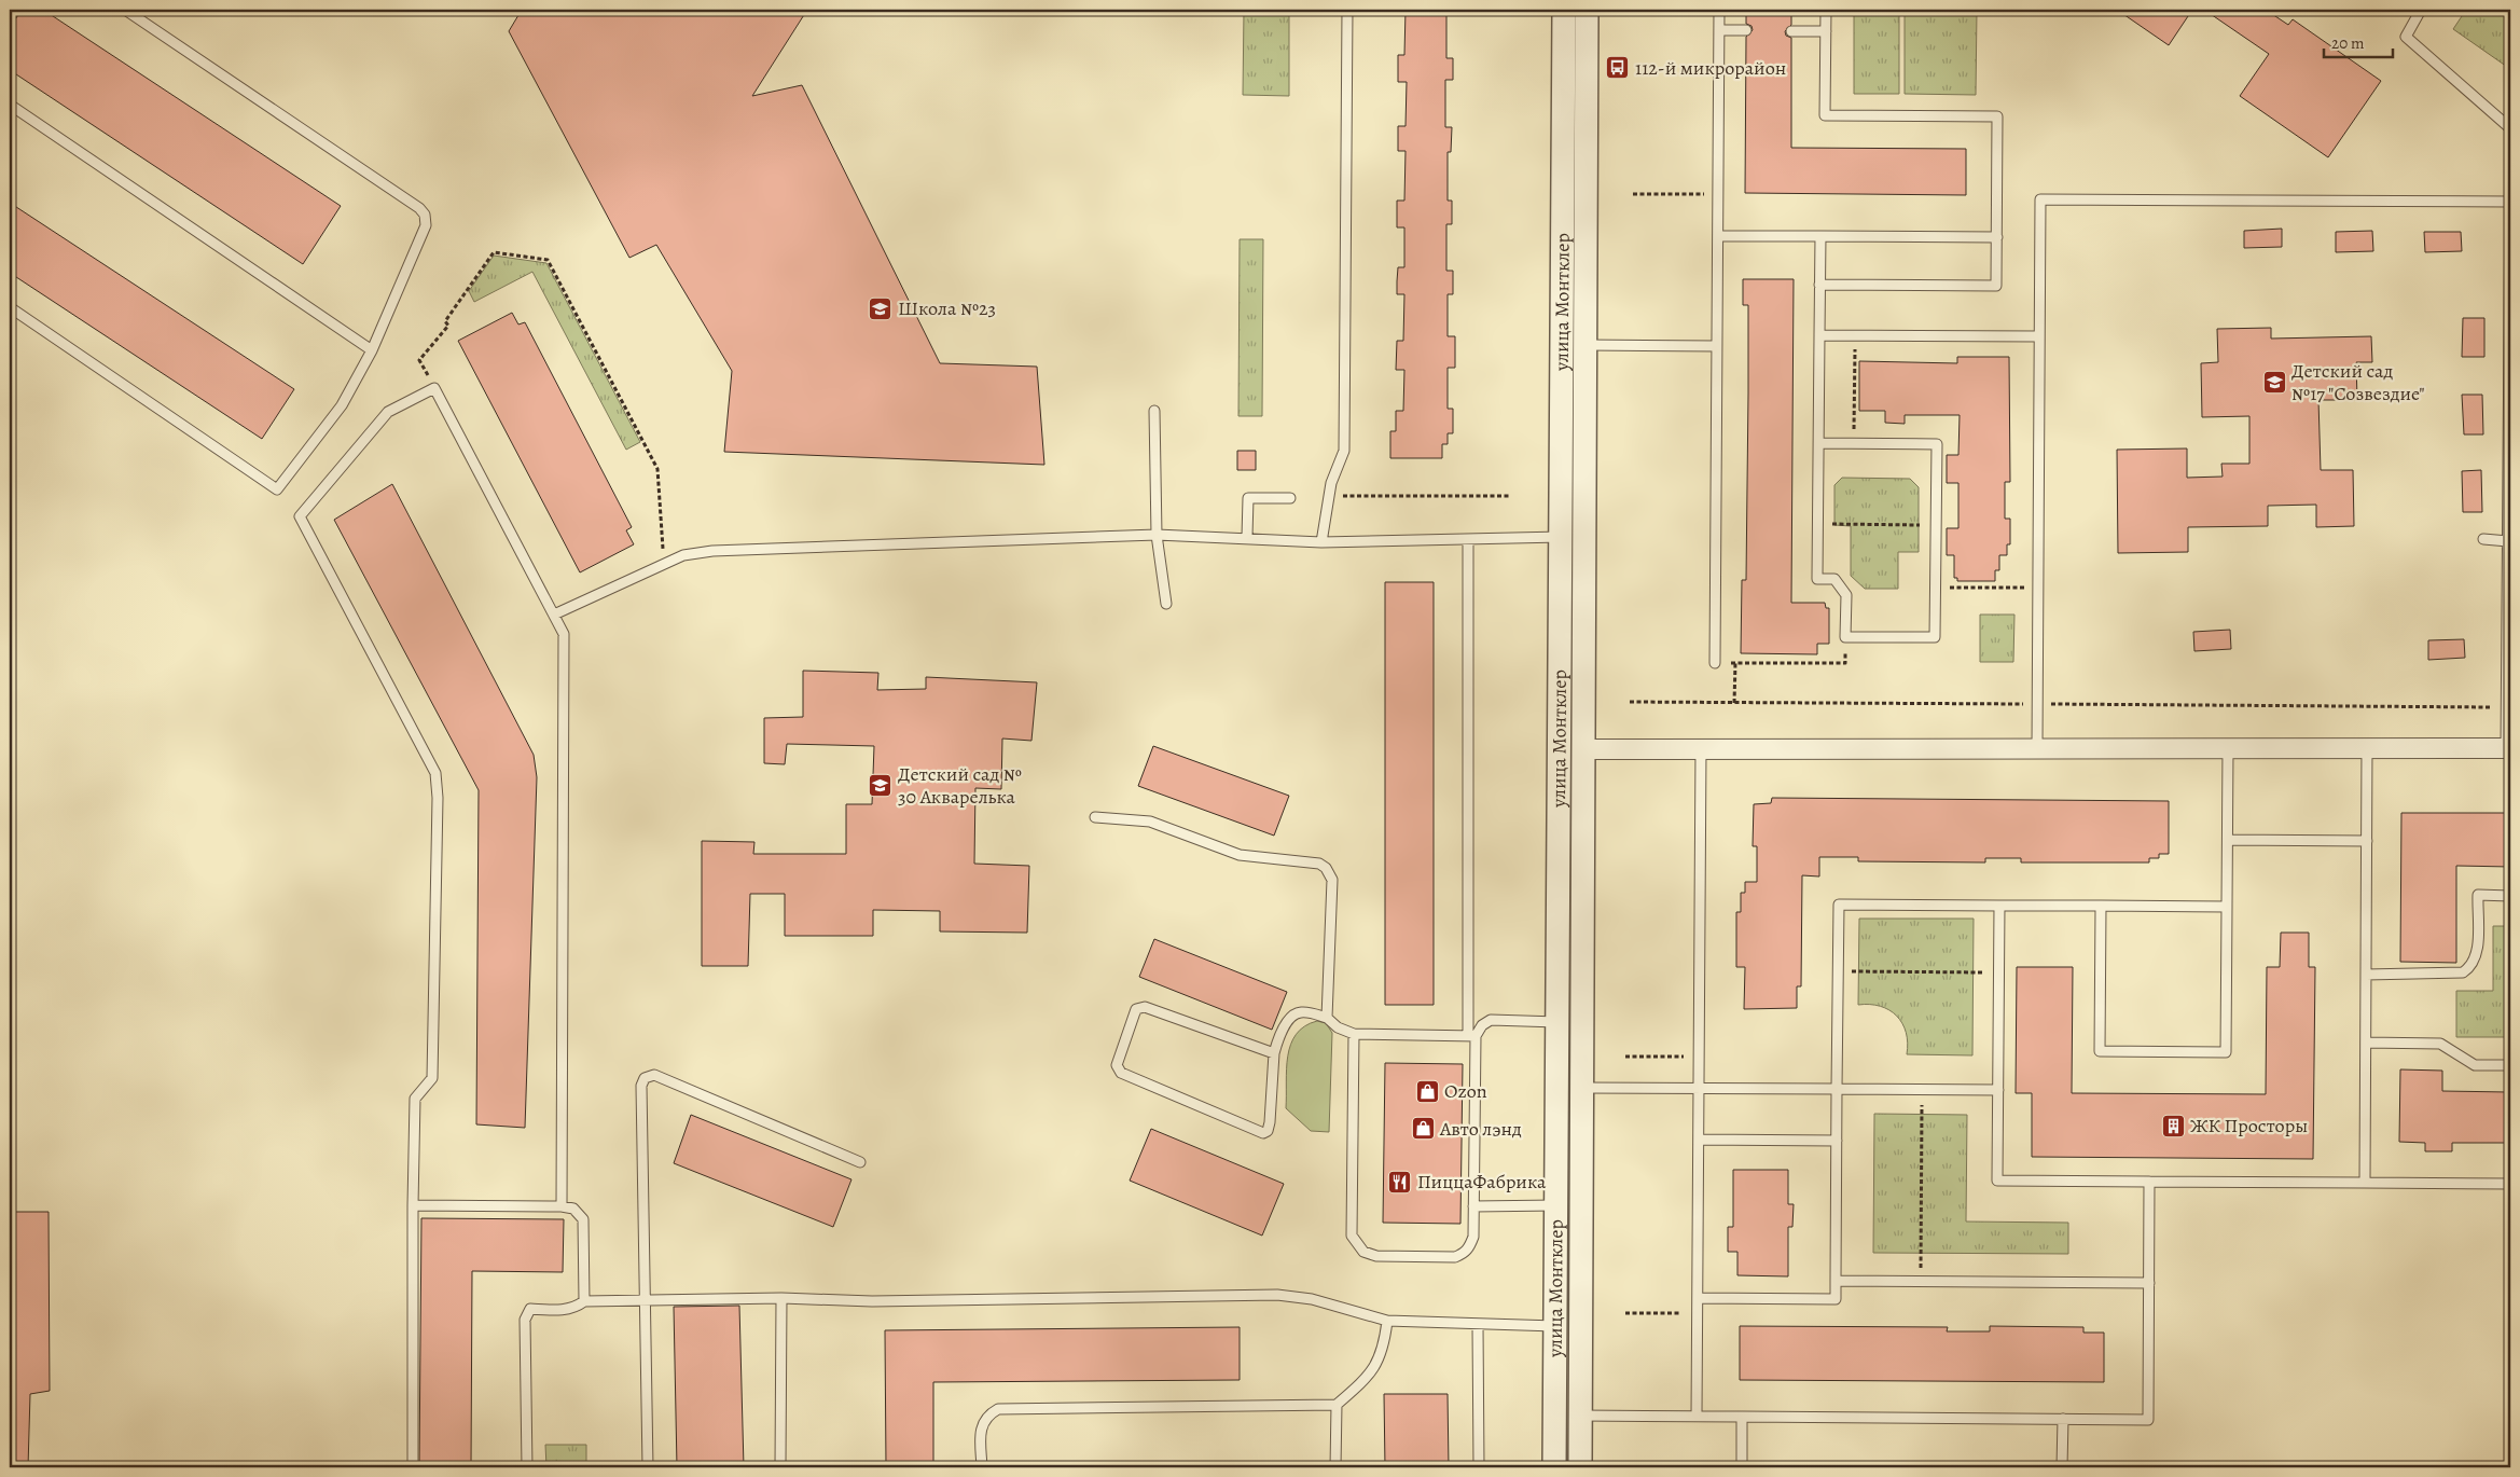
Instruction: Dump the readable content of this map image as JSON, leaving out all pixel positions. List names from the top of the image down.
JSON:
{
  "streets": {
    "street": ["улица Монтклер"]
  },
  "places": {
    "bus stop": ["112-й микрорайон"],
    "school or university": ["Школа №23", "Детский сад №17 \"Созвездие\"", "Детский сад № 30 Акварелька"],
    "shop": ["Ozon", "Авто лэнд"],
    "building": ["ЖК Просторы"],
    "restaurant": ["ПиццаФабрика"]
  },
  "scale_bar": "20 m"
}
